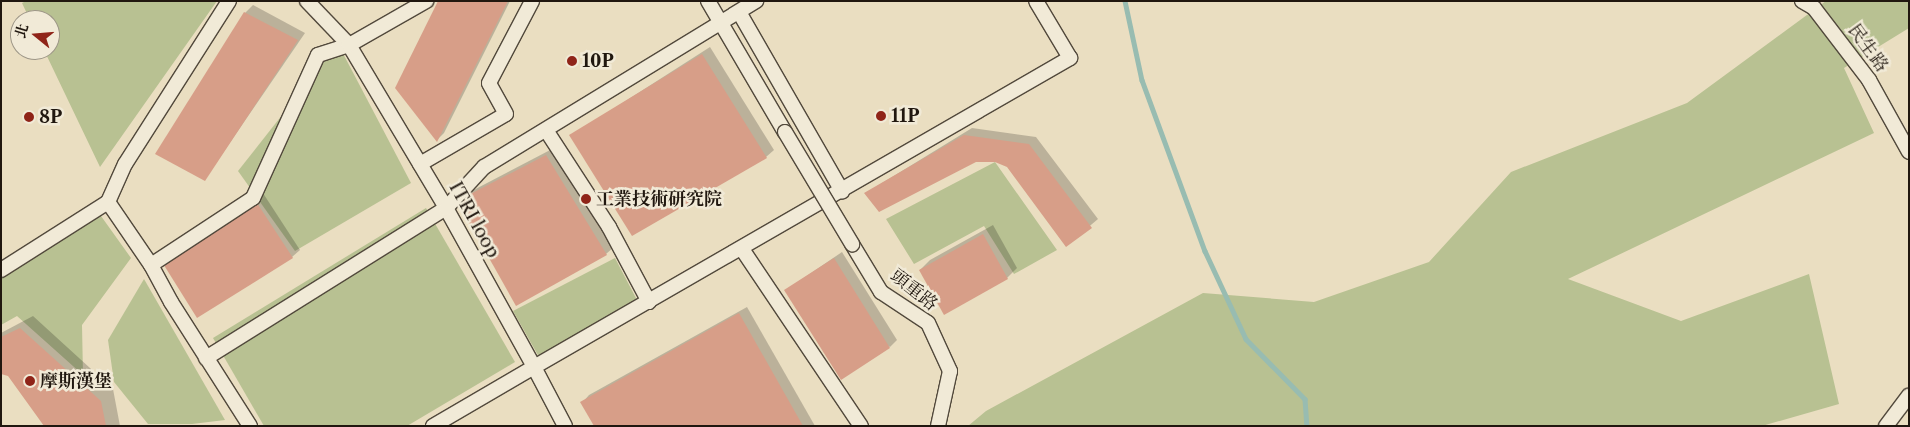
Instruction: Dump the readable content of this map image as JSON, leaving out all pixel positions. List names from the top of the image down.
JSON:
{
  "streets": {
    "street": ["民生路", "ITRI loop", "頭重路"]
  },
  "places": [
    "10P",
    "11P",
    "8P",
    "工業技術研究院",
    "摩斯漢堡"
  ],
  "north": "left"
}
